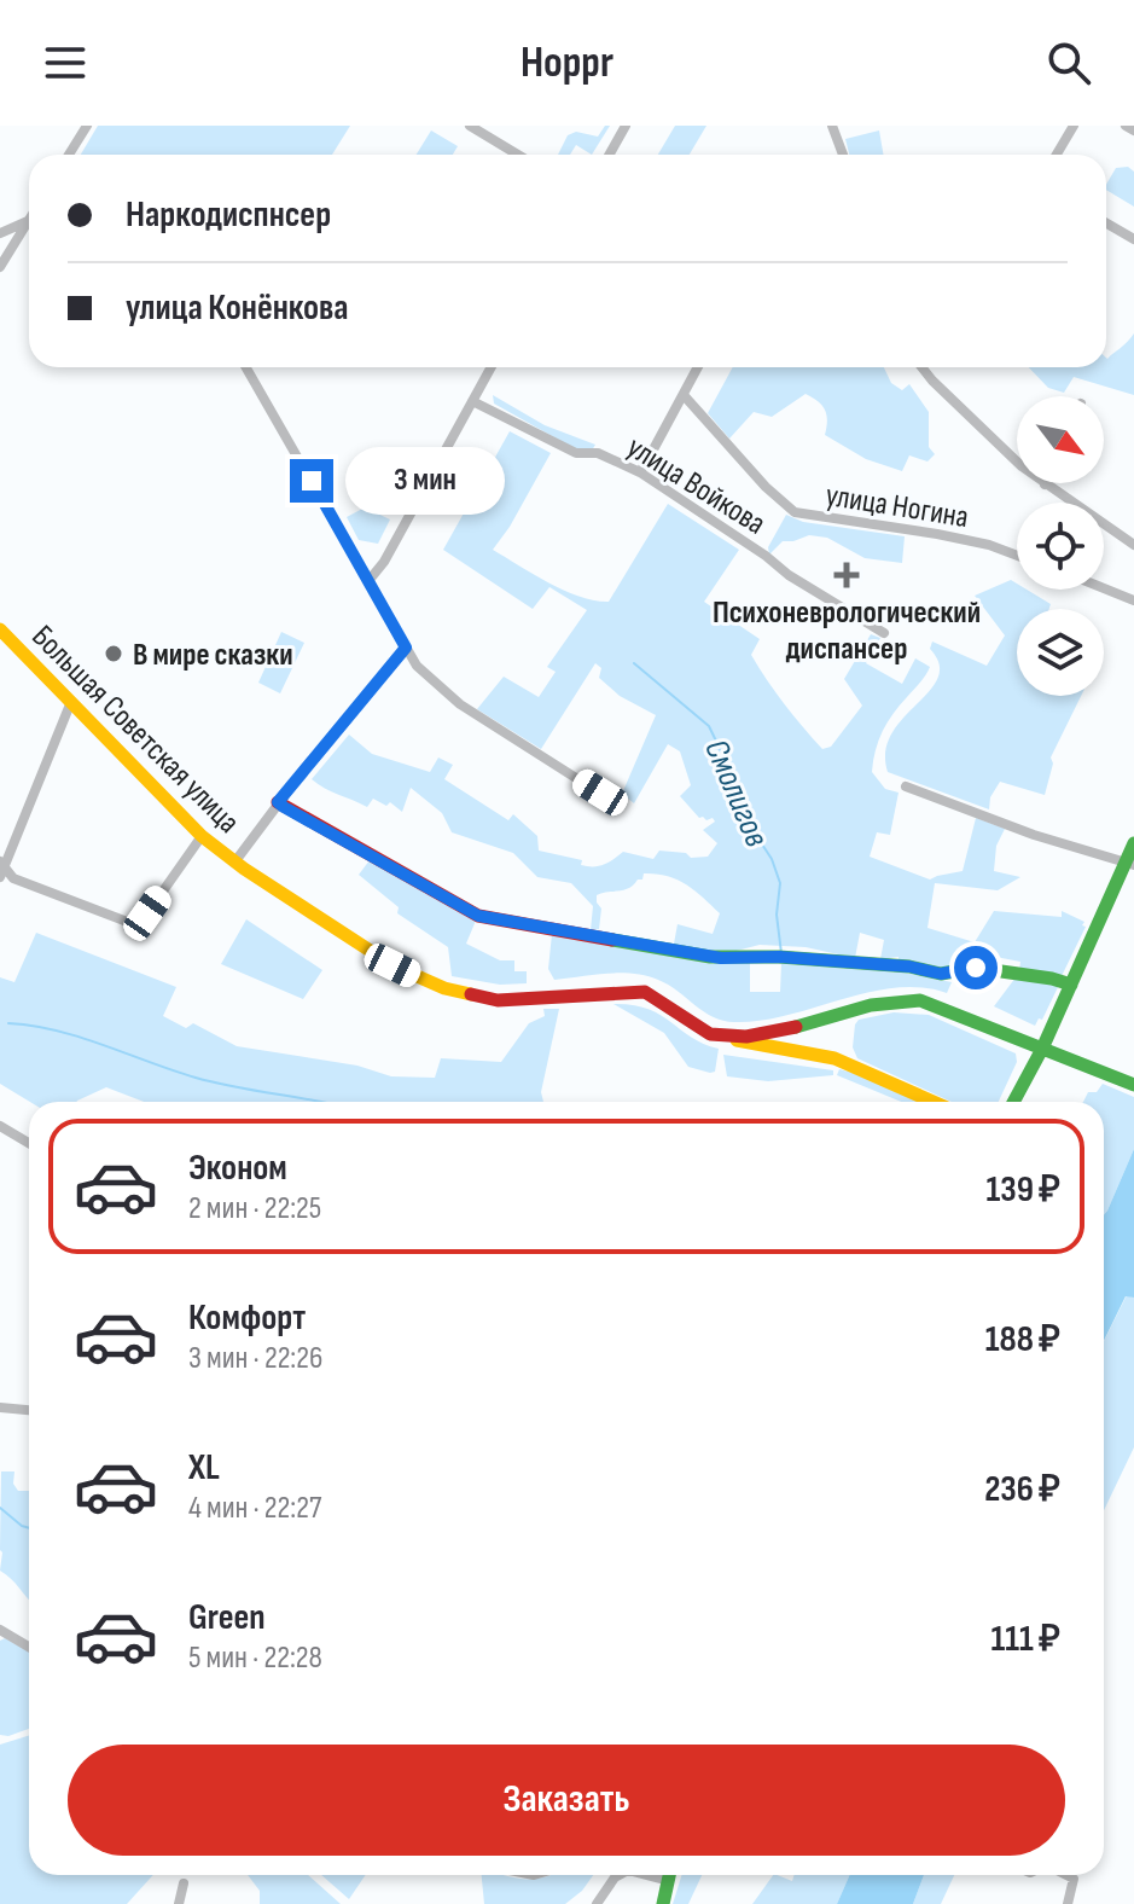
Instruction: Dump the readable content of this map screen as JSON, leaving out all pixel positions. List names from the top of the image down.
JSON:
{
  "streets": {
    "main road": ["Большая Советская улица"],
    "street": ["улица Войкова", "улица Ногина"]
  },
  "water": ["Смолигов"],
  "places": {
    "health": ["Психоневрологический диспансер"],
    "other": ["В мире сказки"]
  },
  "north": "bottom right",
  "page": {
    "header": "Hoppr",
    "banner": ["Наркодиспнсер", "улица Конёнкова"],
    "bubble": "3 мин",
    "list": [
      {
        "name": "Эконом",
        "note": "2 мин · 22:25",
        "value": "139 ₽"
      },
      {
        "name": "Комфорт",
        "note": "3 мин · 22:26",
        "value": "188 ₽"
      },
      {
        "name": "XL",
        "note": "4 мин · 22:27",
        "value": "236 ₽"
      },
      {
        "name": "Green",
        "note": "5 мин · 22:28",
        "value": "111 ₽"
      }
    ],
    "buttons": "Заказать"
  }
}
